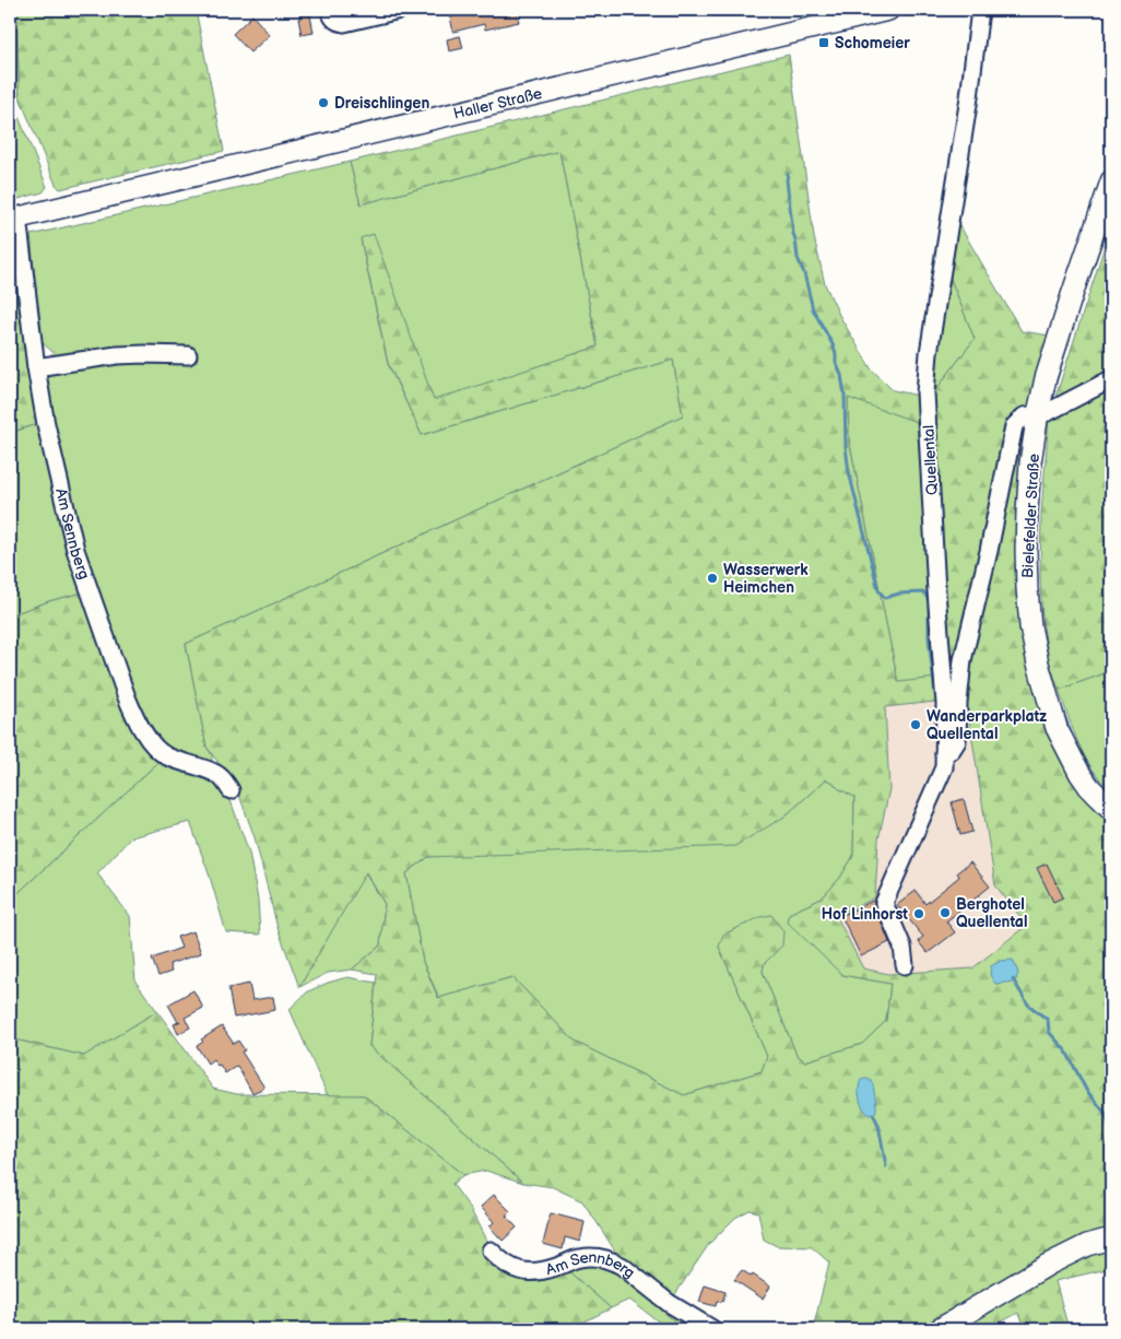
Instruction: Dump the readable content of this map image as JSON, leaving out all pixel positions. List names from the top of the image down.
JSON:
{
  "streets": {
    "main road": ["Haller Straße", "Bielefelder Straße"],
    "street": ["Quellental", "Am Sennberg"]
  },
  "crossings": [
    ["Haller Straße", "Am Sennberg"]
  ],
  "places": {
    "transit": ["Schomeier"],
    "other": [
      "Dreischlingen",
      "Wasserwerk Heimchen",
      "Wanderparkplatz Quellental",
      "Berghotel Quellental",
      "Hof Linhorst"
    ]
  }
}
